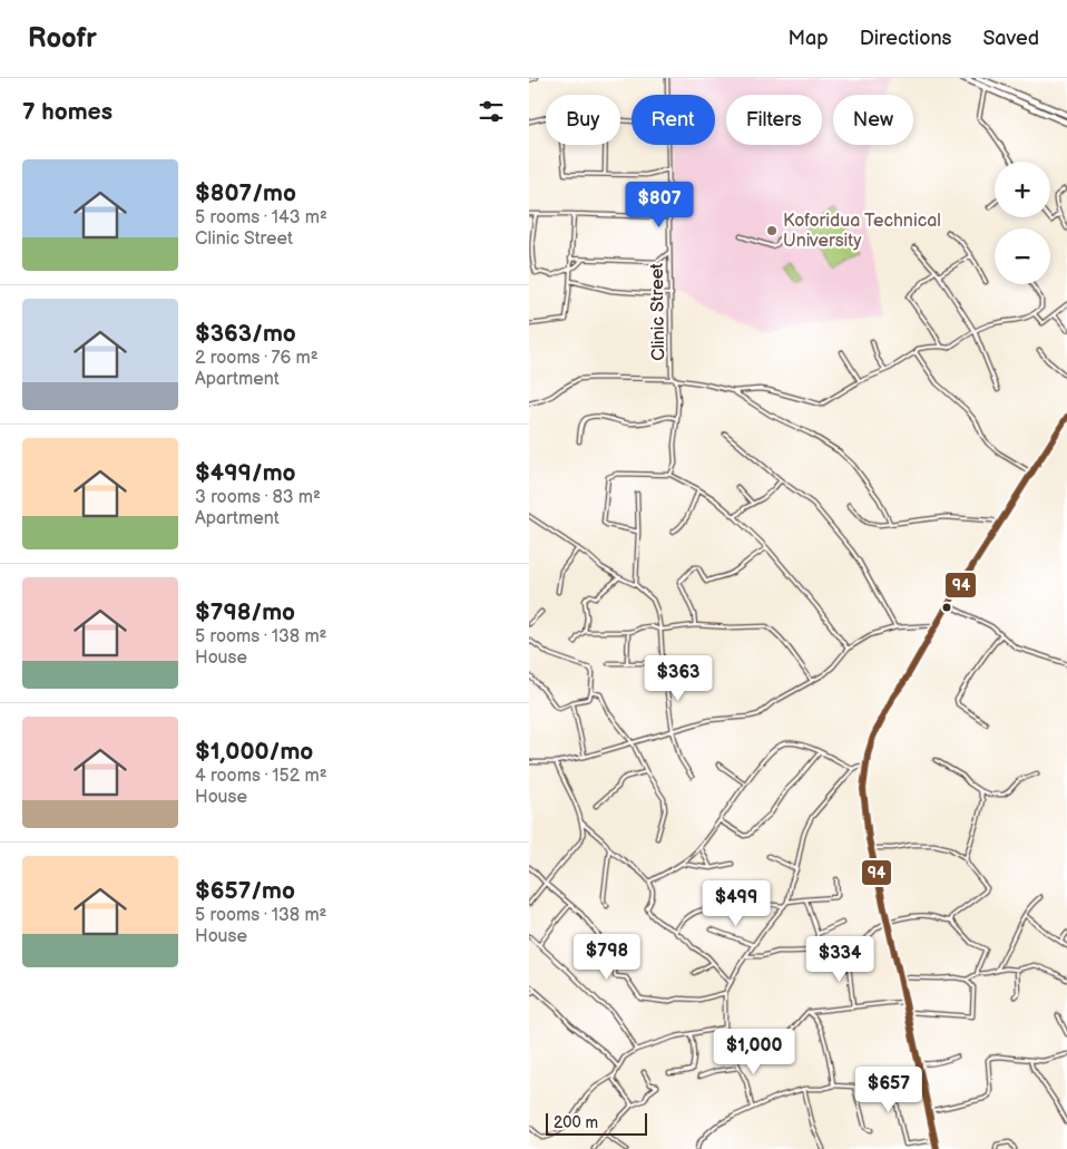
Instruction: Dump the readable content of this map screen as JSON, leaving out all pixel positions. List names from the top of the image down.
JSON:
{
  "streets": {
    "street": ["Clinic Street"]
  },
  "places": ["Koforidua Technical University"],
  "lines": ["transit line 94"],
  "scale_bar": "200 m",
  "page": {
    "header": "Roofr",
    "nav": ["Map", "Directions", "Saved"],
    "heading": "7 homes",
    "chip": [
      "Buy",
      "Rent",
      "Filters",
      "New"
    ],
    "list": [
      {
        "name": "$807/mo",
        "note": "5 rooms · 143 m² · Clinic Street"
      },
      {
        "name": "$363/mo",
        "note": "2 rooms · 76 m² · Apartment"
      },
      {
        "name": "$499/mo",
        "note": "3 rooms · 83 m² · Apartment"
      },
      {
        "name": "$798/mo",
        "note": "5 rooms · 138 m² · House"
      },
      {
        "name": "$1,000/mo",
        "note": "4 rooms · 152 m² · House"
      },
      {
        "name": "$657/mo",
        "note": "5 rooms · 138 m² · House"
      }
    ],
    "map_buttons": ["+", "−"],
    "price": [
      "$807",
      "$363",
      "$499",
      "$798",
      "$334",
      "$1,000",
      "$657"
    ],
    "scale": "200 m"
  }
}
